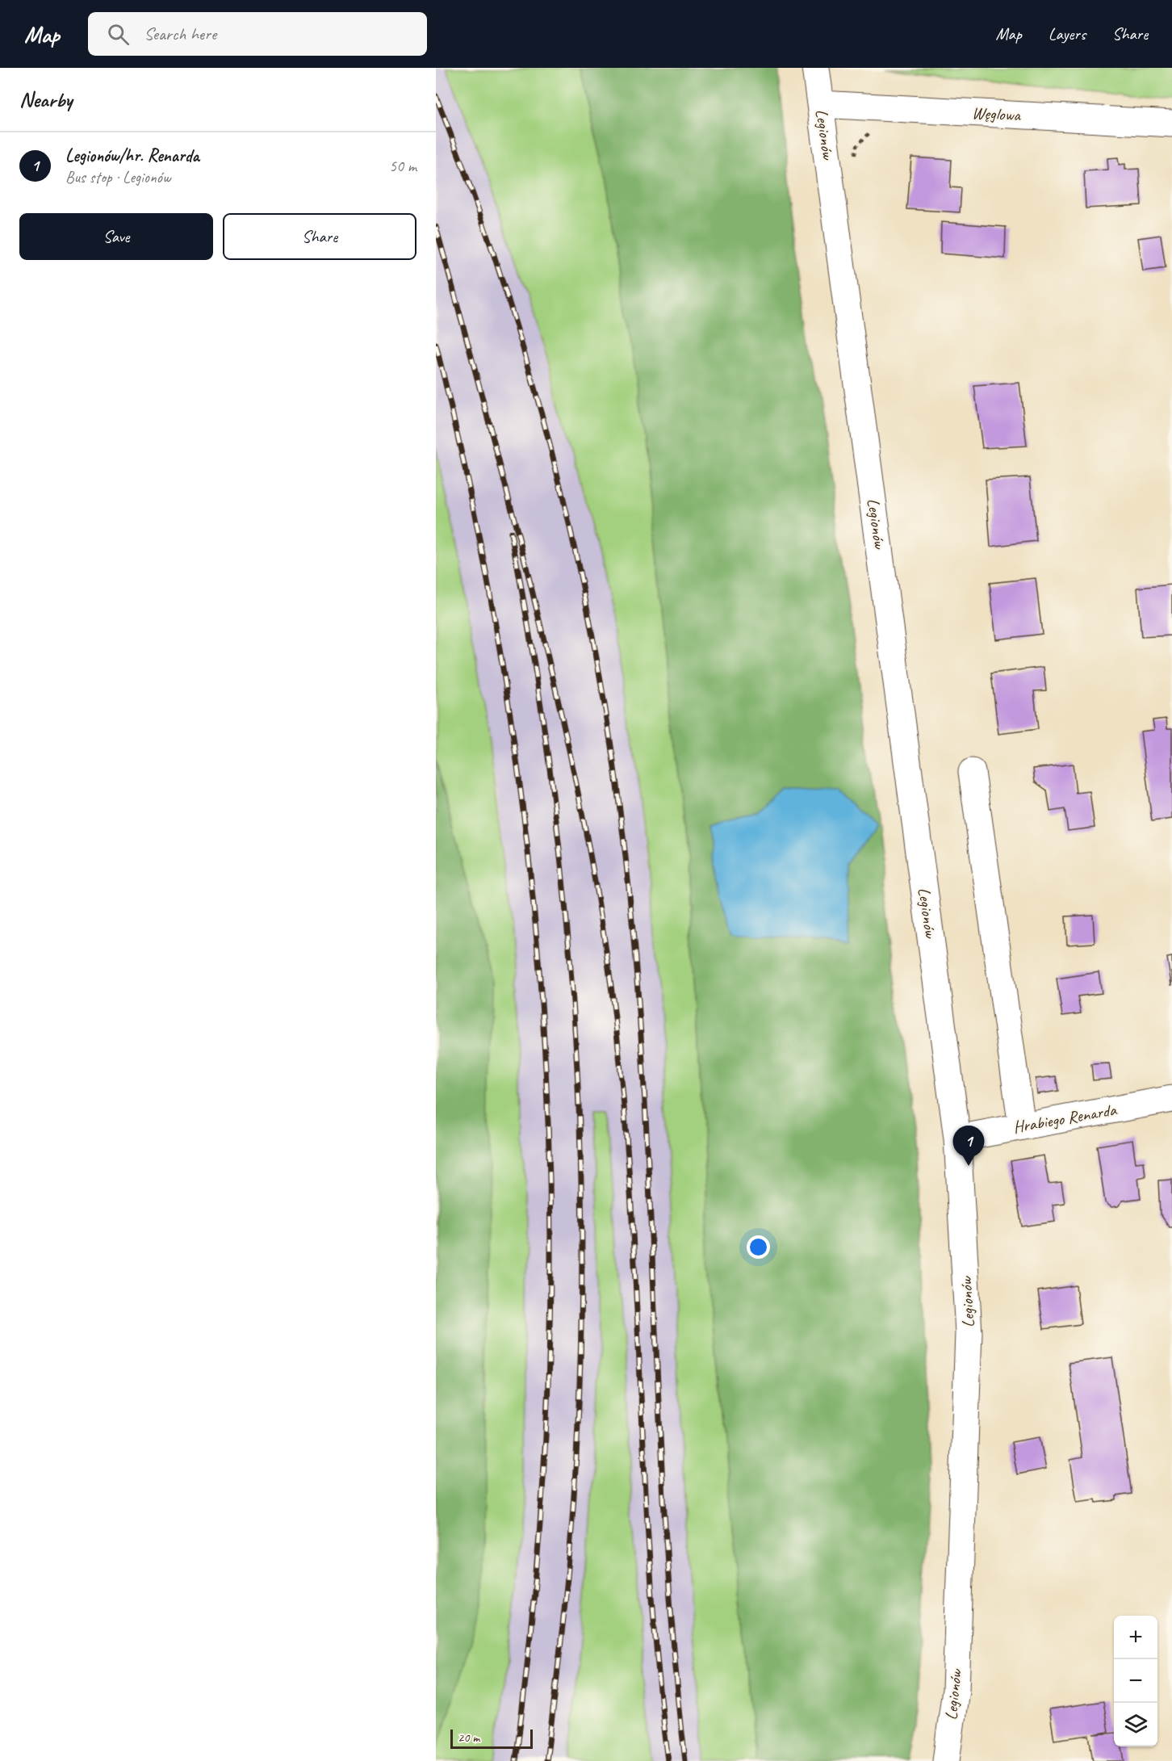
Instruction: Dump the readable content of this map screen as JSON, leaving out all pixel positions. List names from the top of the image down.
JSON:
{
  "streets": {
    "street": ["Węglowa", "Legionów", "Hrabiego Renarda"]
  },
  "crossings": [
    ["Węglowa", "Legionów"],
    ["Legionów", "Hrabiego Renarda"]
  ],
  "scale_bar": "20 m",
  "page": {
    "header": "Map",
    "search": "Search here",
    "nav": ["Map", "Layers", "Share"],
    "heading": "Nearby",
    "list": [
      {
        "mark": "1",
        "name": "Legionów/hr. Renarda",
        "note": "Bus stop · Legionów",
        "value": "50 m"
      }
    ],
    "buttons": ["Save", "Share"],
    "pins": "1",
    "map_buttons": ["+", "−"],
    "scale": "20 m"
  }
}
